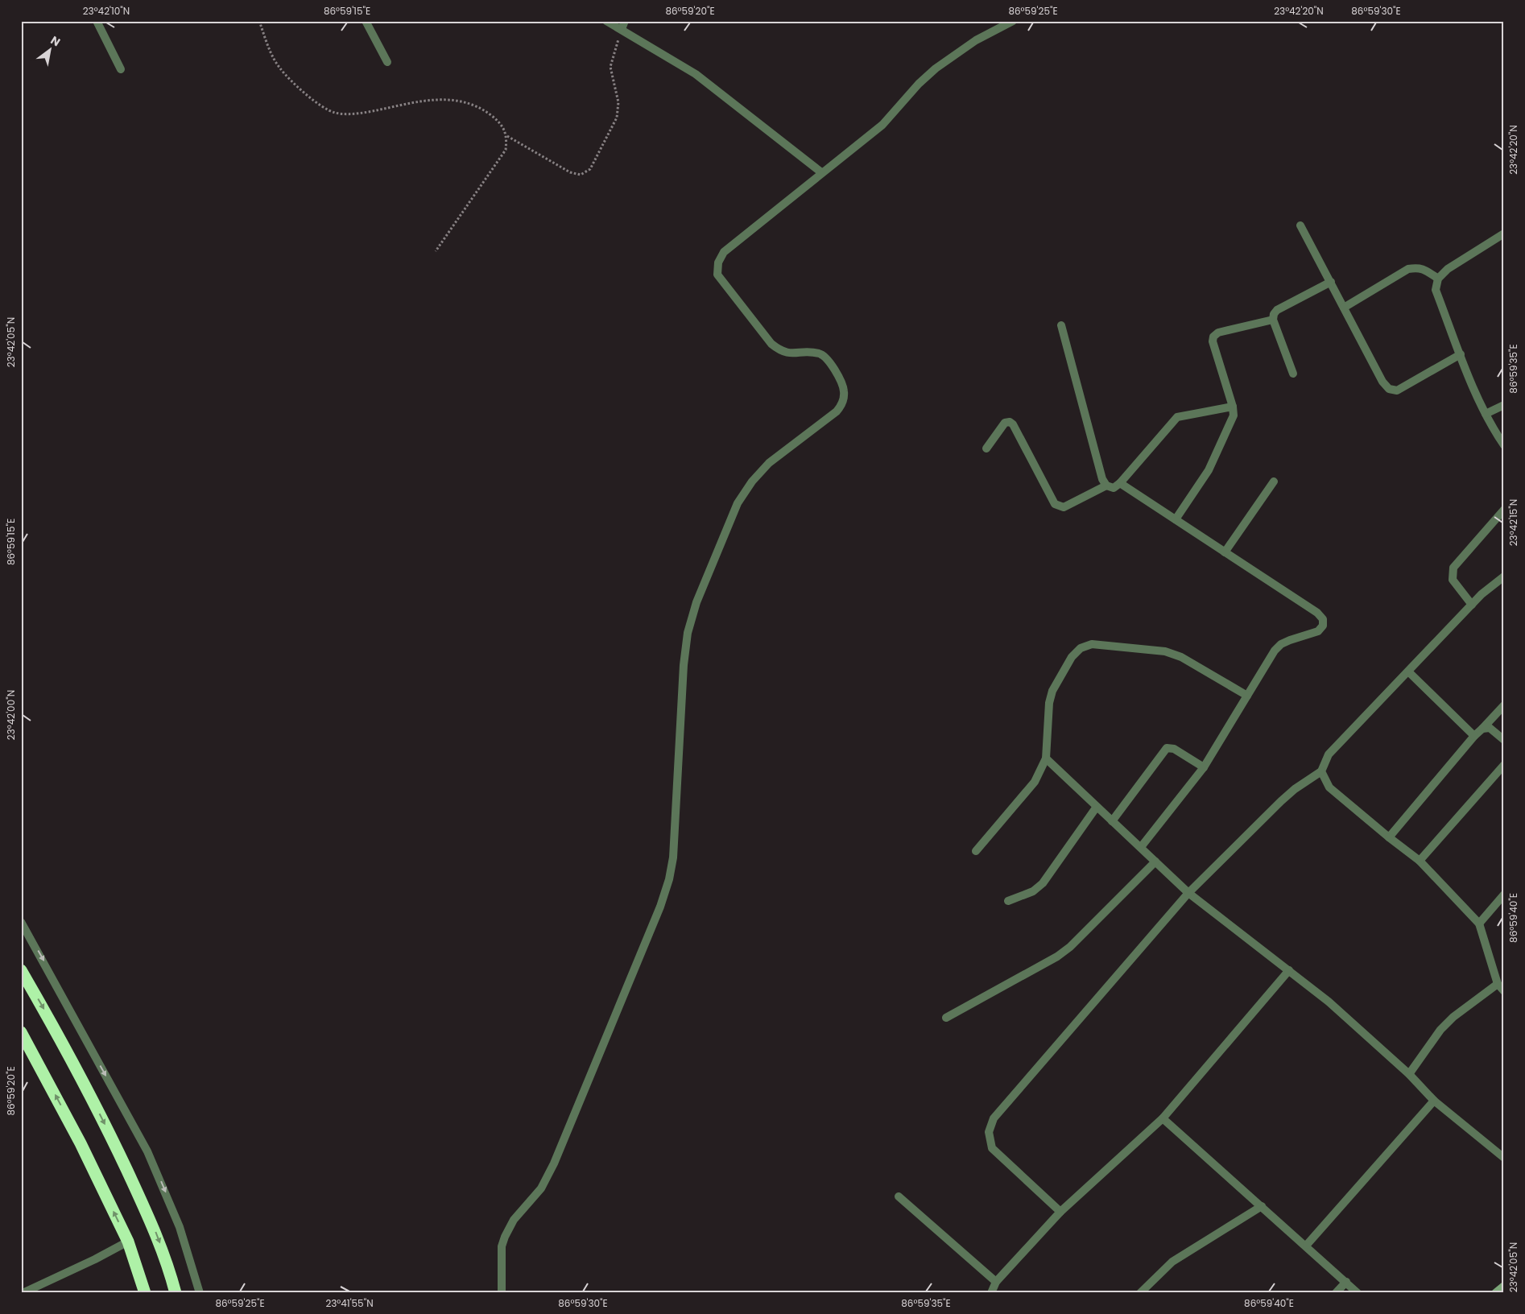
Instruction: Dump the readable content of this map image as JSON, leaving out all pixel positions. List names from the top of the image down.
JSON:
{
  "north": "top right",
  "coordinates": [
    "23°42'10\"N",
    "86°59'15\"E",
    "86°59'20\"E",
    "86°59'25\"E",
    "23°42'20\"N",
    "86°59'30\"E",
    "23°42'05\"N",
    "86°59'35\"E",
    "23°42'15\"N",
    "23°42'00\"N",
    "86°59'40\"E",
    "23°41'55\"N"
  ]
}
